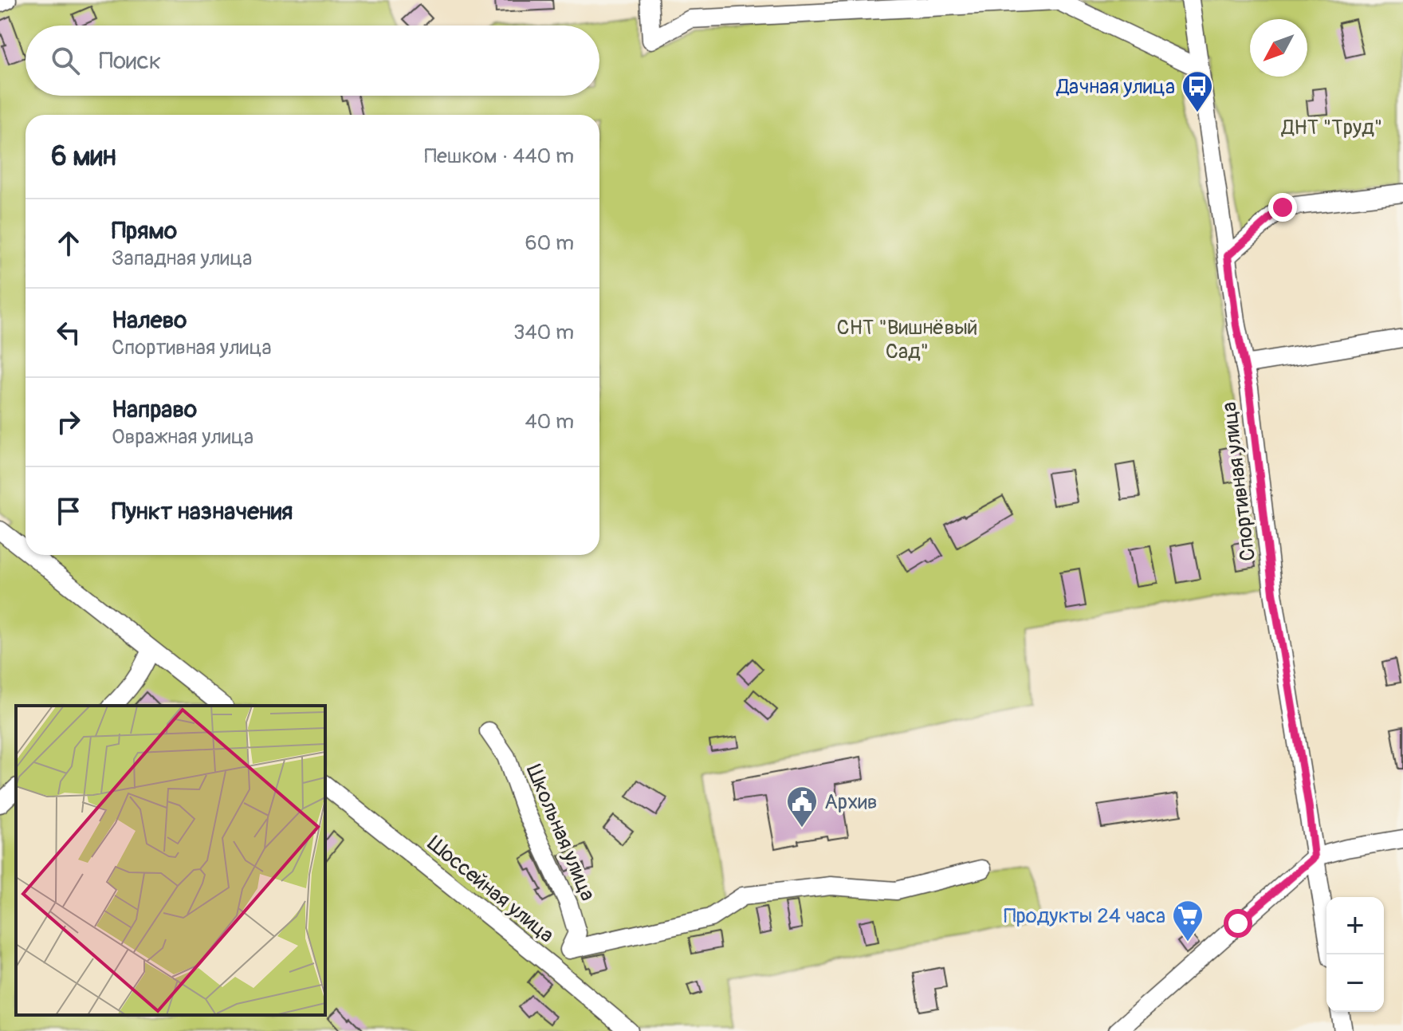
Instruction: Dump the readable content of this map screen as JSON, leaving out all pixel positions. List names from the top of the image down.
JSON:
{
  "streets": {
    "street": ["Спортивная улица", "Школьная улица", "Шоссейная улица"]
  },
  "parks": ["ДНТ \"Труд\"", "СНТ \"Вишнёвый Сад\""],
  "places": {
    "bus stop": ["Дачная улица"],
    "public building": ["Архив"],
    "supermarket": ["Продукты 24 часа"]
  },
  "north": "bottom left",
  "page": {
    "search": "Поиск",
    "heading": ["6 мин", "Пешком · 440 m"],
    "list": [
      ["Прямо", "Западная улица", "60 m"],
      ["Налево", "Спортивная улица", "340 m"],
      ["Направо", "Овражная улица", "40 m"],
      "Пункт назначения"
    ],
    "map_buttons": ["+", "−"]
  }
}
